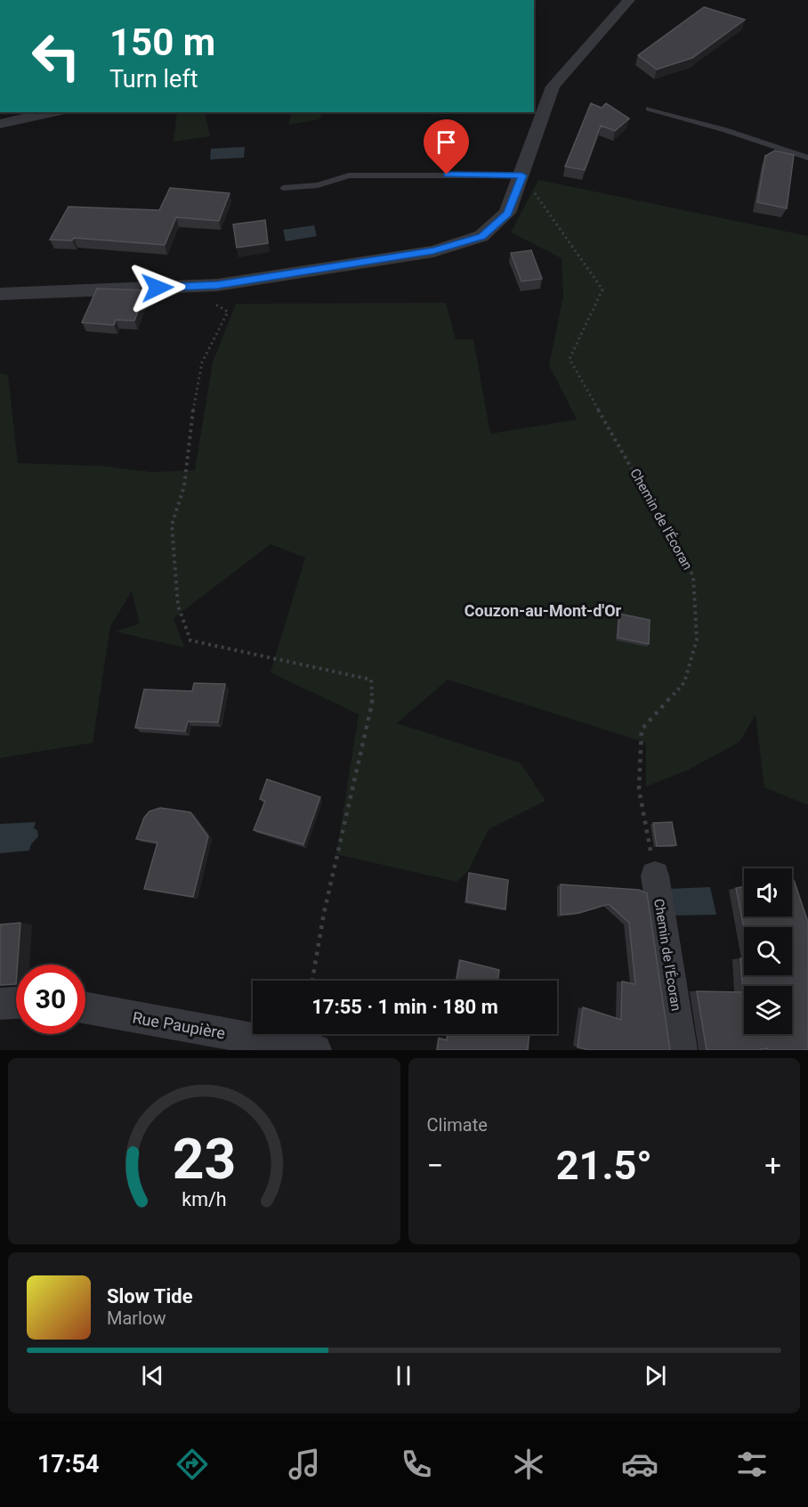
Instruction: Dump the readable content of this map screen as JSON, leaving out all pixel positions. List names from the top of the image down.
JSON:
{
  "streets": {
    "street": ["Chemin de l'Écoran", "Rue Paupière"]
  },
  "districts": ["Couzon-au-Mont-d'Or"],
  "page": {
    "turn": ["150 m", "Turn left"],
    "limit": "30",
    "trip": "17:55 · 1 min · 180 m",
    "tile": "Climate",
    "heat": ["−", "21.5°", "+"],
    "song": ["Slow Tide", "Marlow"],
    "tabs": "17:54",
    "gauge": ["23", "km/h"]
  }
}
